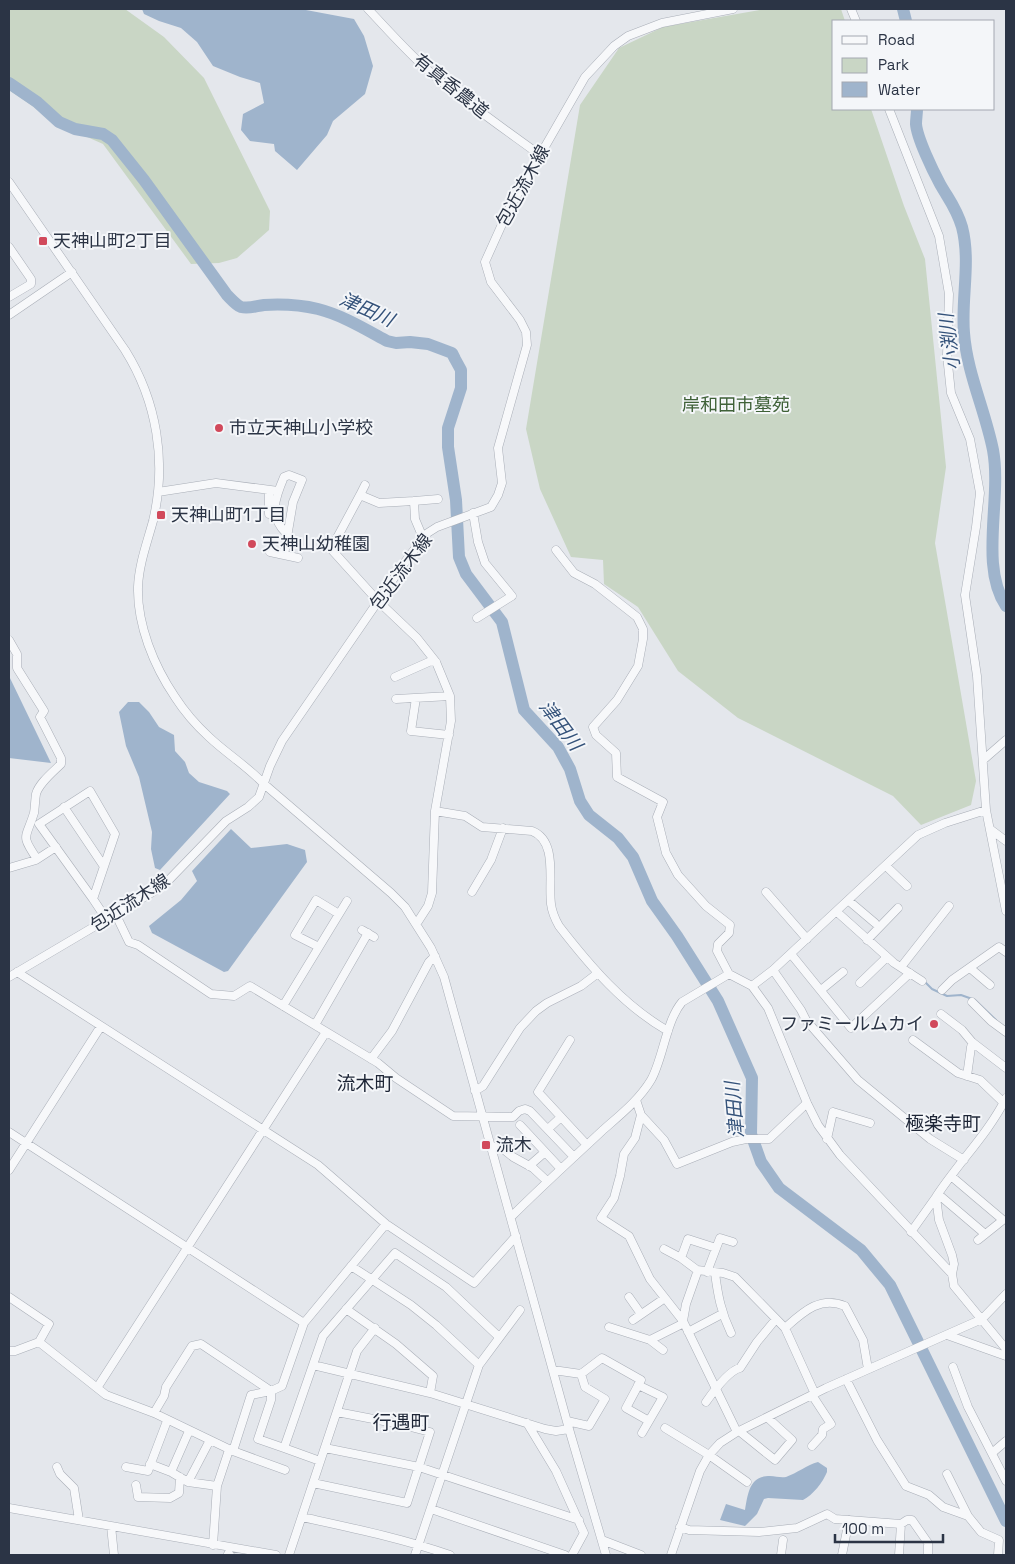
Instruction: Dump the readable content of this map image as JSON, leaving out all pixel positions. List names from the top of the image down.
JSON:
{
  "streets": {
    "street": ["有真香農道", "包近流木線"]
  },
  "crossings": [
    ["有真香農道", "包近流木線"]
  ],
  "districts": ["流木町", "極楽寺町", "行遇町"],
  "water": ["津田川", "小渕川"],
  "parks": ["岸和田市墓苑"],
  "places": {
    "transit": ["天神山町2丁目", "天神山町1丁目", "流木"],
    "other": ["市立天神山小学校", "天神山幼稚園", "ファミールムカイ"]
  },
  "legend": ["Road", "Park", "Water"],
  "scale_bar": "100 m"
}
